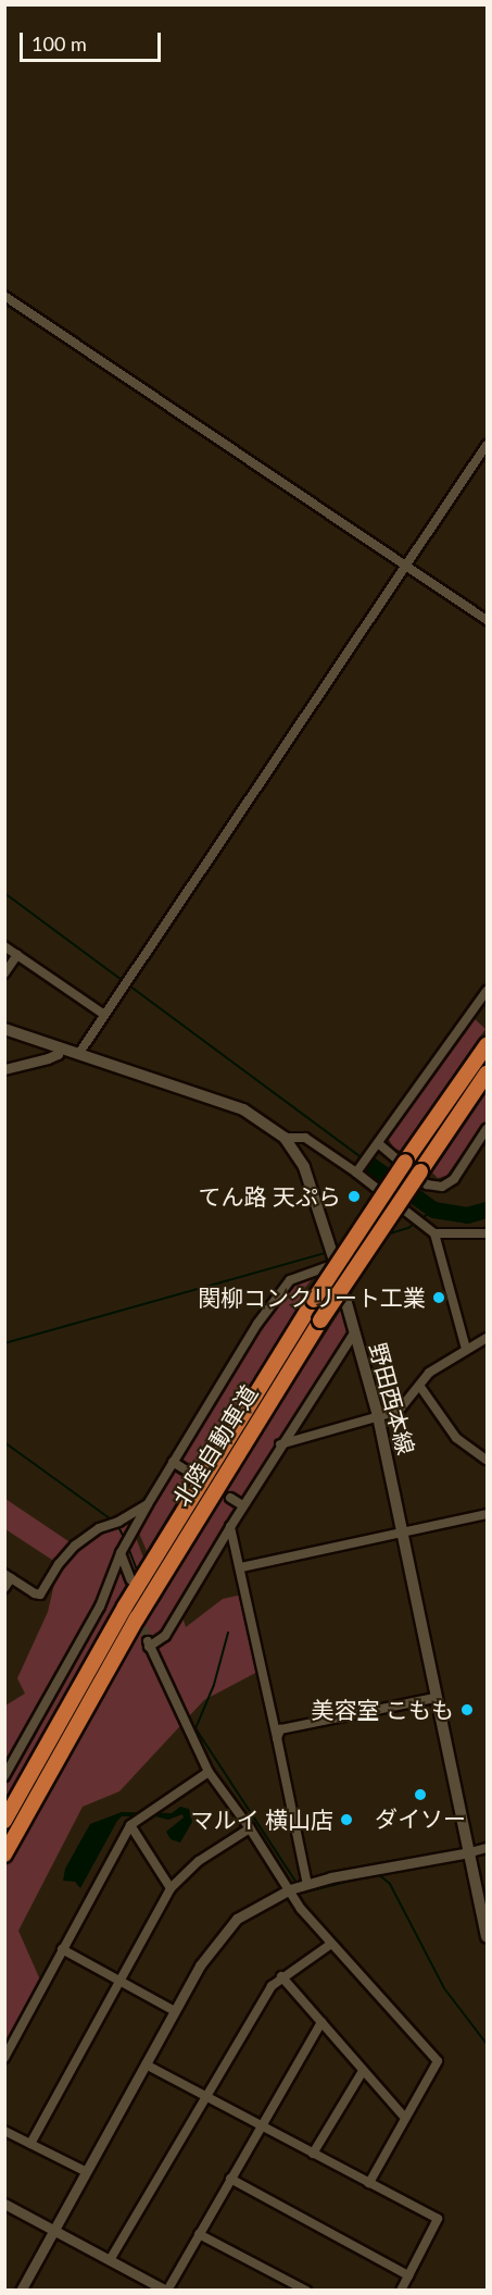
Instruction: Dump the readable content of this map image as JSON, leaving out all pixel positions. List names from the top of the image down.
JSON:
{
  "streets": {
    "highway": ["北陸自動車道"],
    "main road": ["野田西本線"]
  },
  "places": [
    "てん路 天ぷら",
    "関柳コンクリート工業",
    "美容室 こもも",
    "ダイソー",
    "マルイ 横山店"
  ],
  "scale_bar": "100 m"
}
